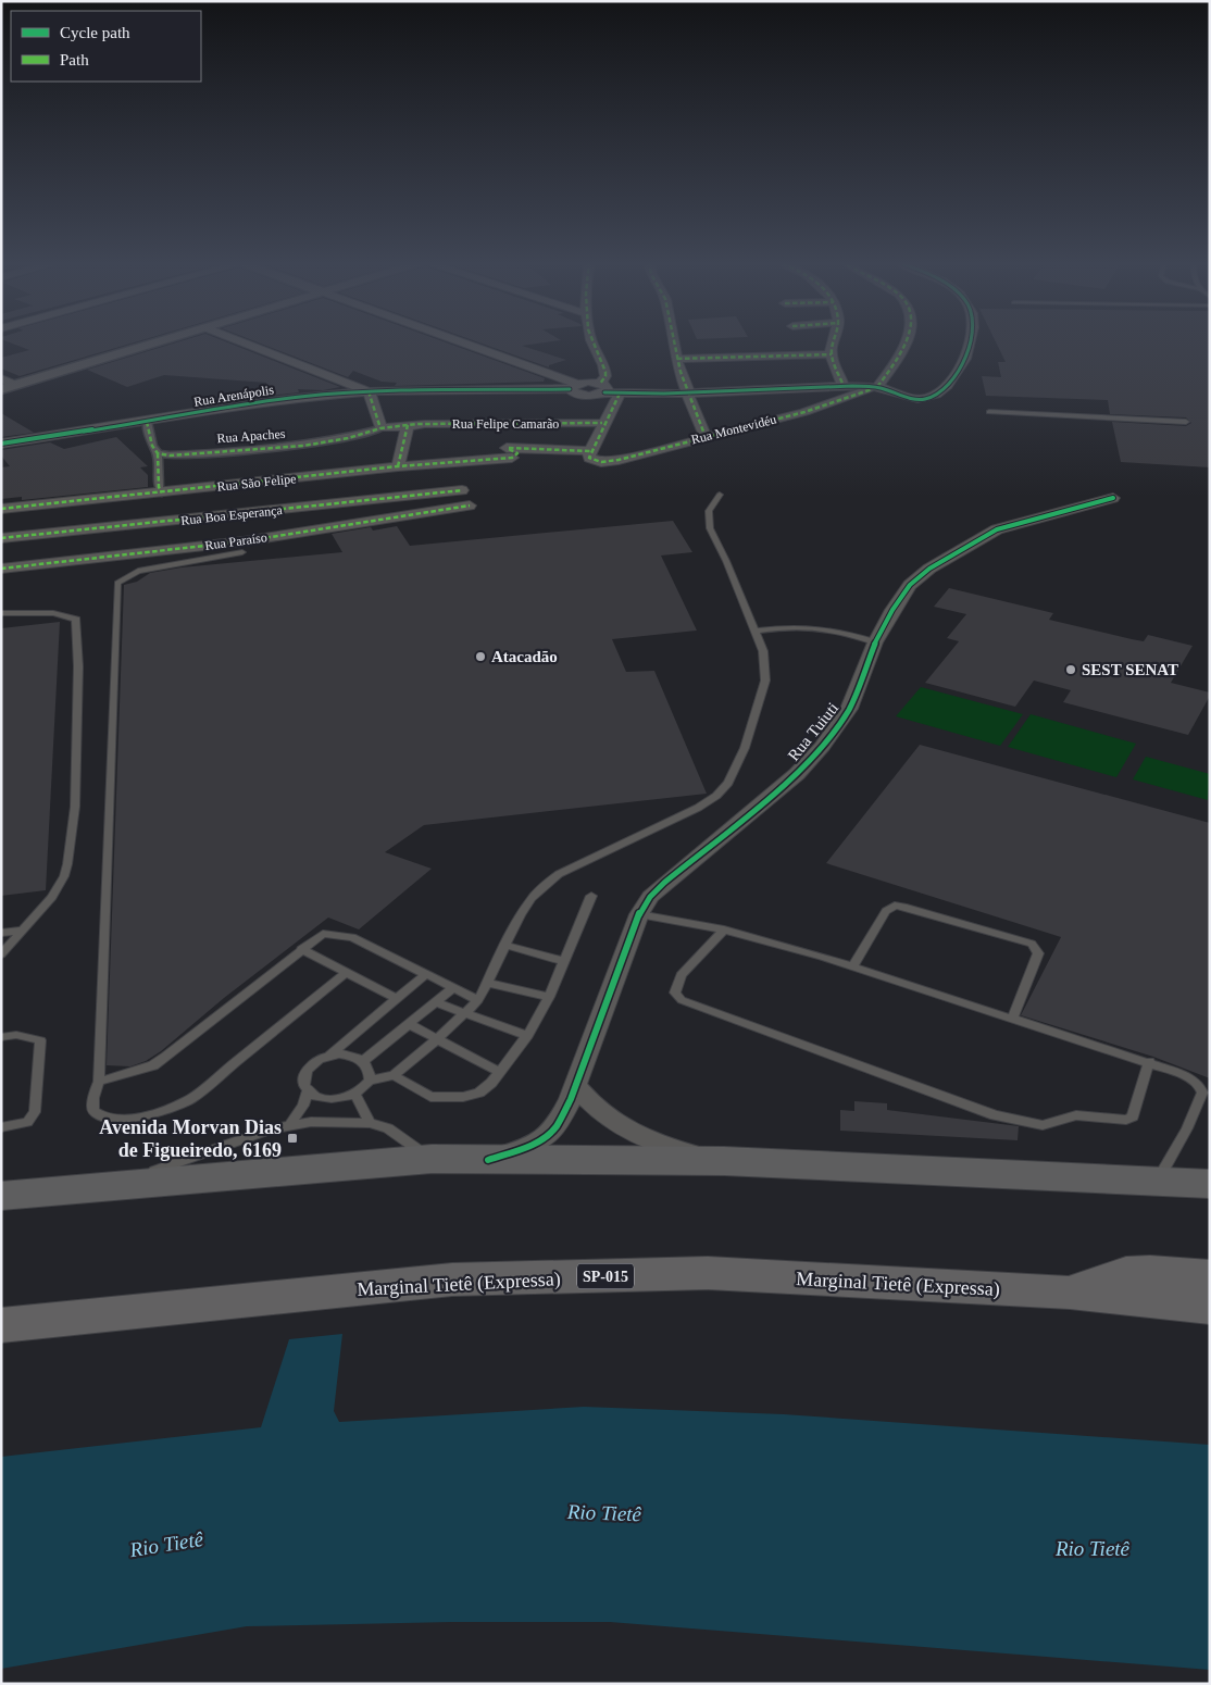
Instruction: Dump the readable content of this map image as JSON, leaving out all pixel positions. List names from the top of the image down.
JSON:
{
  "streets": {
    "highway": ["SP-015", "Marginal Tietê (Expressa)"],
    "street": [
      "Rua Arenápolis",
      "Rua Felipe Camarão",
      "Rua Montevidéu",
      "Rua Apaches",
      "Rua São Felipe",
      "Rua Boa Esperança",
      "Rua Paraíso",
      "Rua Tuiuti"
    ]
  },
  "crossings": [
    ["Rua Felipe Camarão", "Rua Apaches"],
    ["Rua Montevidéu", "Rua São Felipe"],
    ["Rua São Felipe", "Rua Boa Esperança"]
  ],
  "water": ["Rio Tietê"],
  "places": {
    "other": ["Atacadão", "SEST SENAT"],
    "transit": ["Avenida Morvan Dias de Figueiredo, 6169"]
  },
  "legend": ["Cycle path", "Path"]
}
